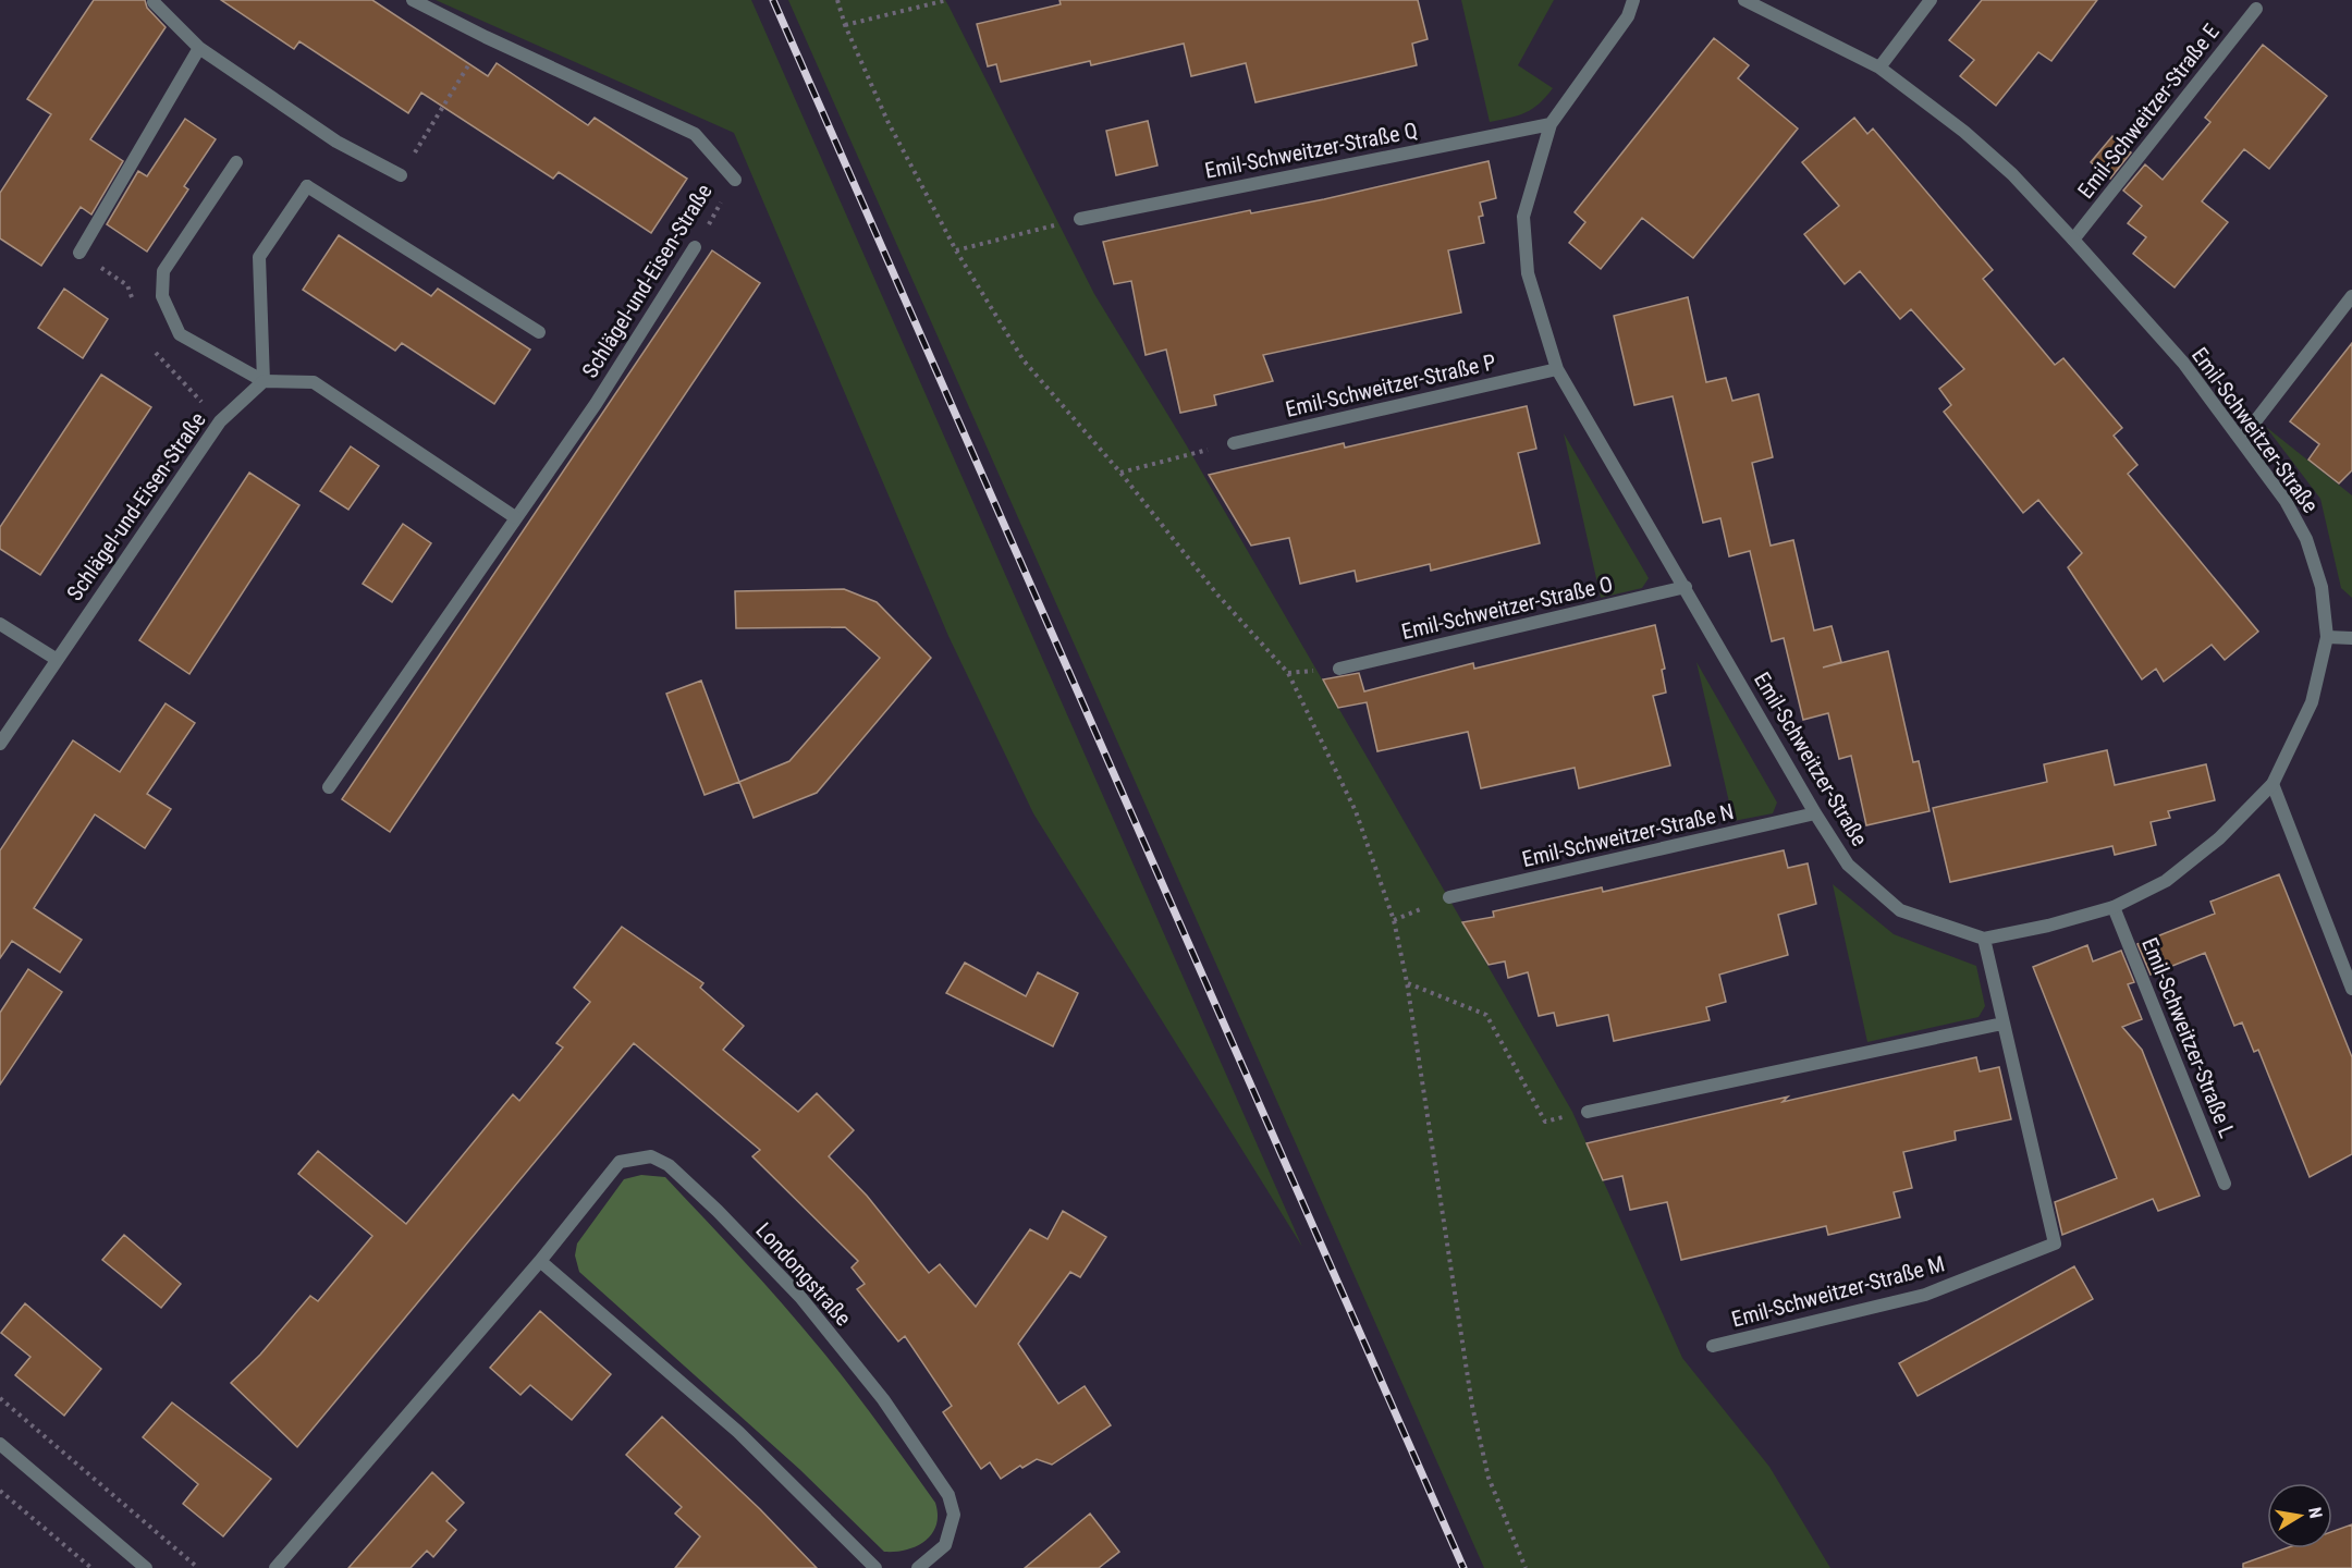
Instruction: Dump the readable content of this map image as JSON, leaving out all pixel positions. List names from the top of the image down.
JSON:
{
  "streets": {
    "street": [
      "Emil-Schweitzer-Straße E",
      "Emil-Schweitzer-Straße Q",
      "Schlägel-und-Eisen-Straße",
      "Emil-Schweitzer-Straße P",
      "Emil-Schweitzer-Straße",
      "Emil-Schweitzer-Straße O",
      "Emil-Schweitzer-Straße N",
      "Emil-Schweitzer-Straße L",
      "Londongstraße",
      "Emil-Schweitzer-Straße M"
    ]
  },
  "crossings": [
    ["Emil-Schweitzer-Straße E", "Emil-Schweitzer-Straße"],
    ["Emil-Schweitzer-Straße Q", "Emil-Schweitzer-Straße"],
    ["Emil-Schweitzer-Straße P", "Emil-Schweitzer-Straße"],
    ["Emil-Schweitzer-Straße", "Emil-Schweitzer-Straße O"],
    ["Emil-Schweitzer-Straße", "Emil-Schweitzer-Straße N"],
    ["Emil-Schweitzer-Straße", "Emil-Schweitzer-Straße L"],
    ["Emil-Schweitzer-Straße", "Emil-Schweitzer-Straße M"]
  ],
  "north": "right"
}
